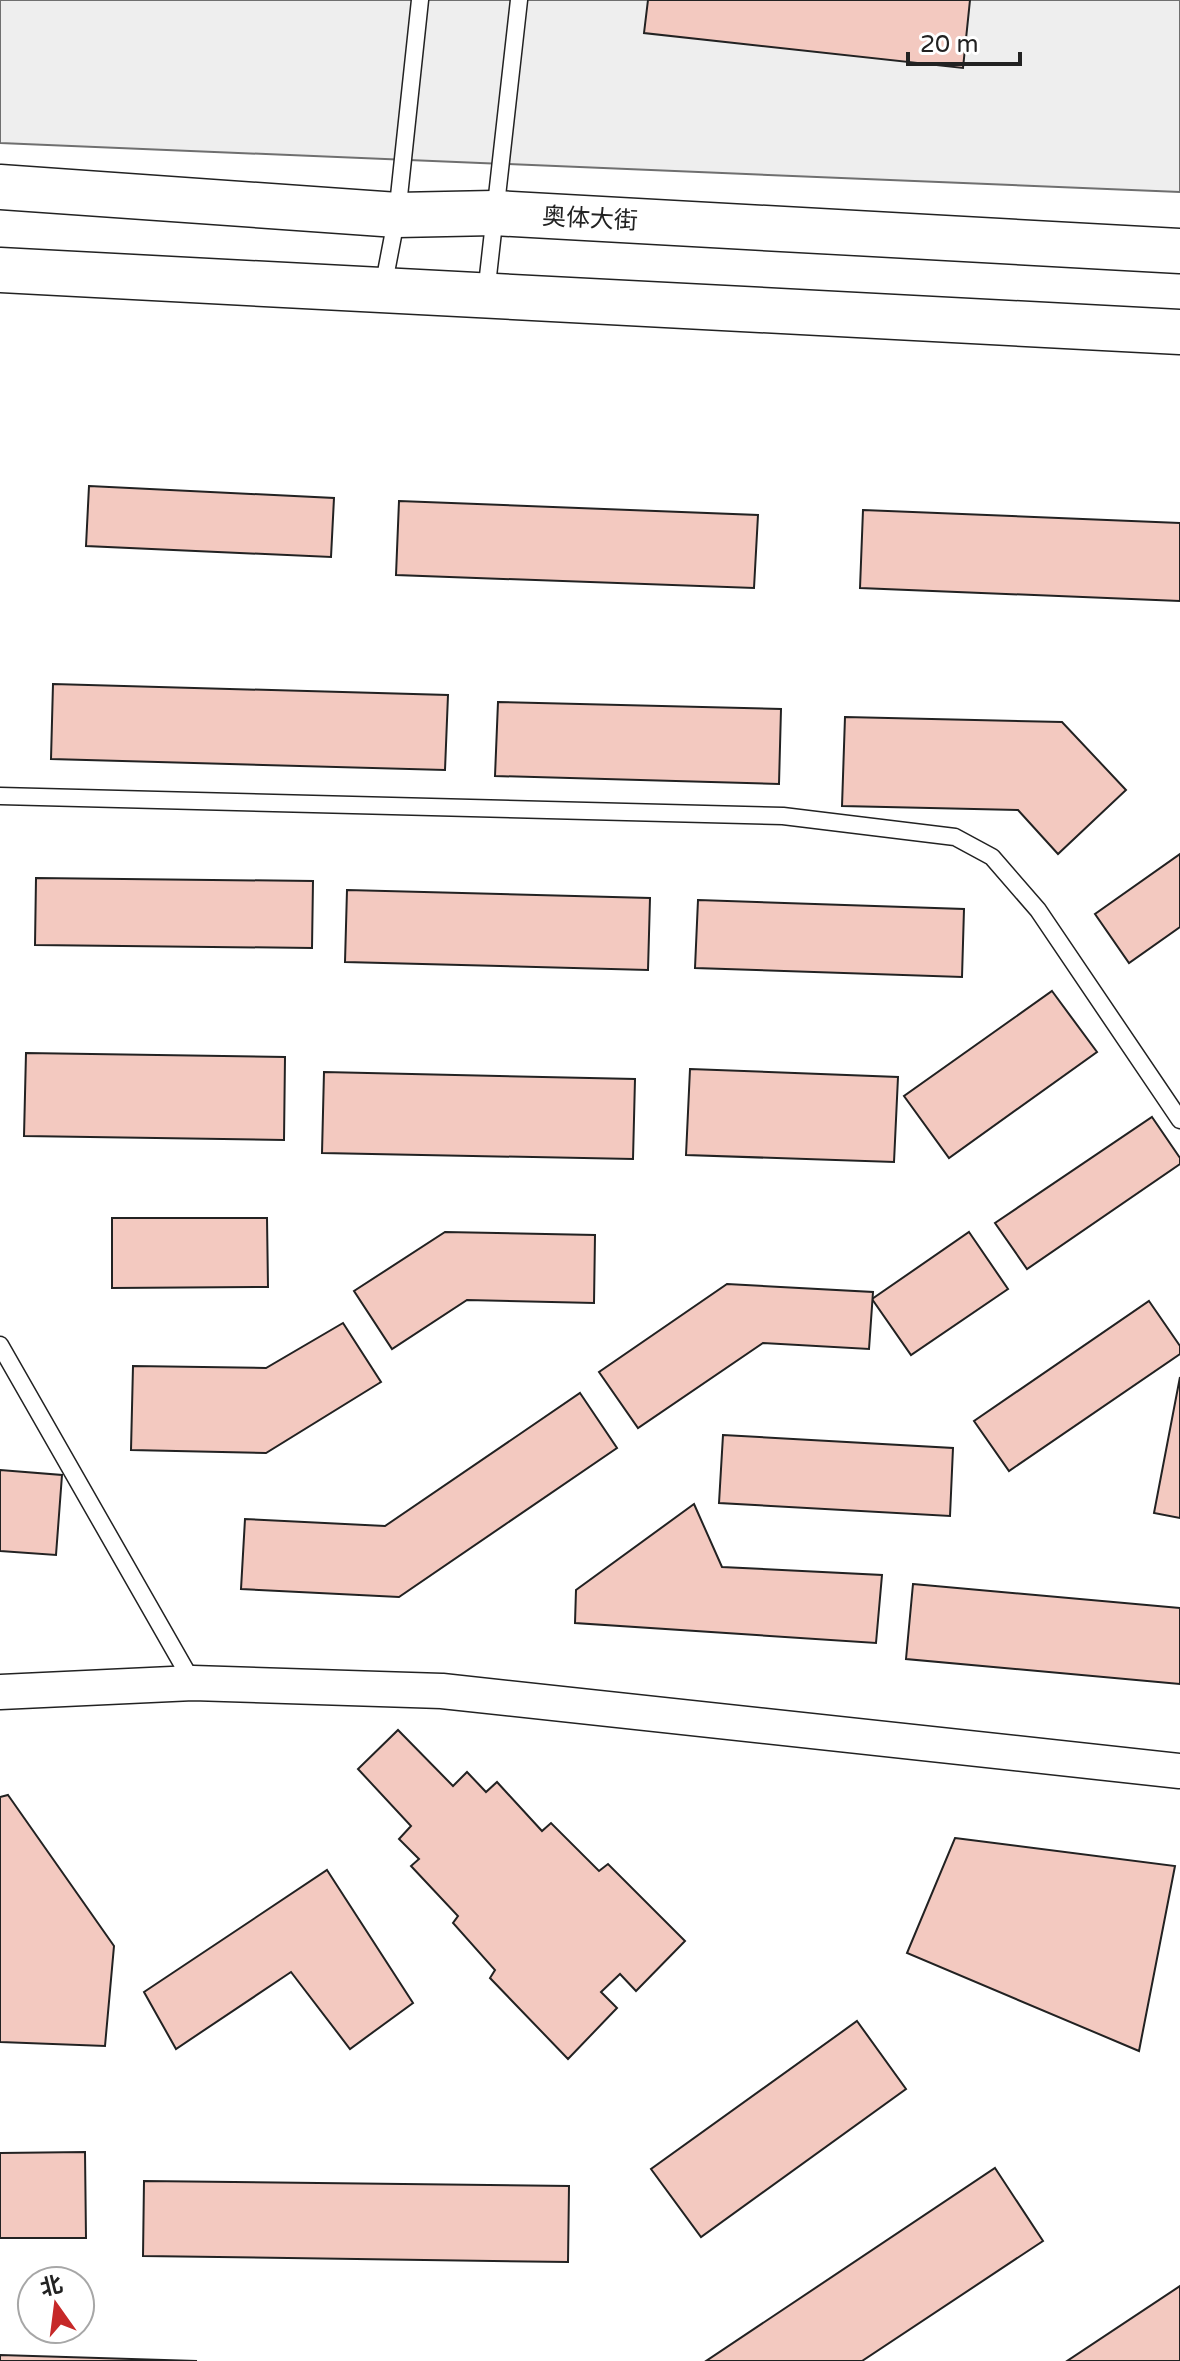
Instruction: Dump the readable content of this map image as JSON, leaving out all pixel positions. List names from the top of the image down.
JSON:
{
  "streets": {
    "main road": ["奥体大街"]
  },
  "scale_bar": "20 m",
  "north": "top"
}
